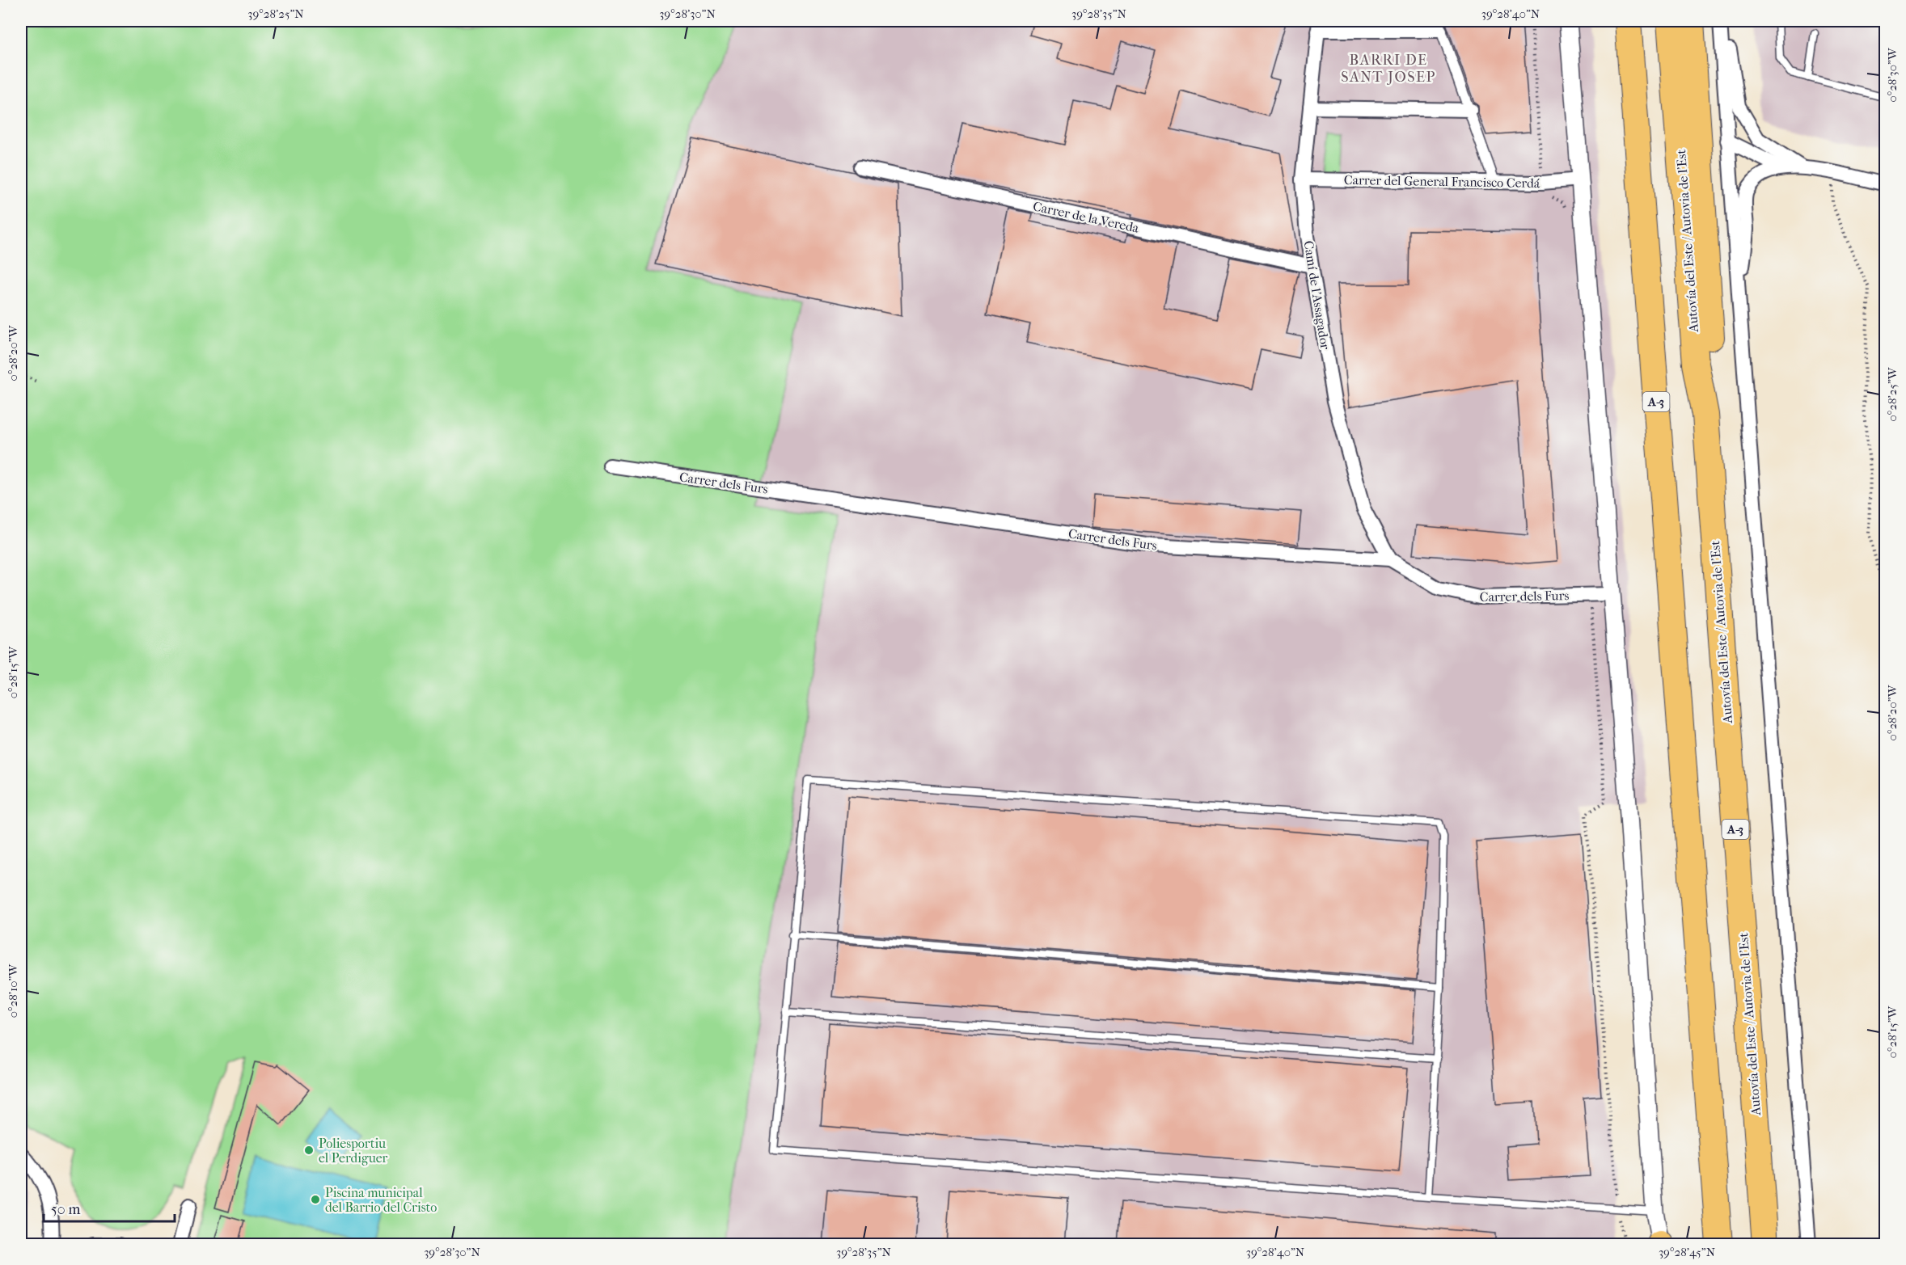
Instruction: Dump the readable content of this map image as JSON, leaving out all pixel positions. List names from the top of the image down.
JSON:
{
  "streets": {
    "highway": ["Autovía del Este / Autovia de l'Est", "A-3"],
    "street": [
      "Carrer del General Francisco Cerdá",
      "Carrer de la Vereda",
      "Camí de l'Assagador",
      "Carrer dels Furs"
    ]
  },
  "crossings": [
    ["Carrer del General Francisco Cerdá", "Camí de l'Assagador"],
    ["Carrer de la Vereda", "Camí de l'Assagador"],
    ["Camí de l'Assagador", "Carrer dels Furs"]
  ],
  "districts": ["BARRI DE SANT JOSEP"],
  "places": ["Poliesportiu el Perdiguer", "Piscina municipal del Barrio del Cristo"],
  "scale_bar": "50 m",
  "coordinates": [
    "39°28'25\"N",
    "39°28'30\"N",
    "39°28'35\"N",
    "39°28'40\"N",
    "0°28'30\"W",
    "0°28'20\"W",
    "0°28'25\"W",
    "0°28'15\"W",
    "0°28'10\"W",
    "39°28'45\"N"
  ]
}
